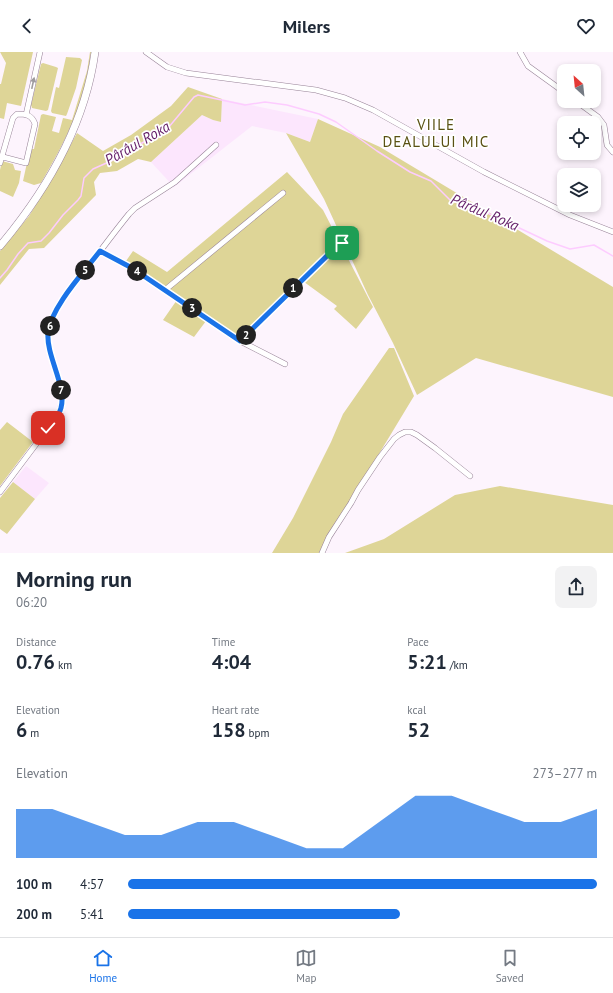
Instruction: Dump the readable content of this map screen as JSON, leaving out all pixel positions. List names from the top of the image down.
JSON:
{
  "districts": ["VIILE DEALULUI MIC"],
  "water": ["Pârâul Roka"],
  "north": "top left",
  "page": {
    "header": "Milers",
    "pins": [
      "5",
      "4",
      "1",
      "3",
      "6",
      "2",
      "7"
    ],
    "heading": ["Morning run", "06:20"],
    "stats": [
      ["Distance", "0.76 km"],
      ["Time", "4:04"],
      ["Pace", "5:21 /km"],
      ["Elevation", "6 m"],
      ["Heart rate", "158 bpm"],
      ["kcal", "52"]
    ],
    "chart": ["Elevation", "273–277 m"],
    "list": [
      {
        "name": "100 m",
        "note": "4:57"
      },
      {
        "name": "200 m",
        "note": "5:41"
      }
    ],
    "tabs": ["Home", "Map", "Saved"]
  }
}
